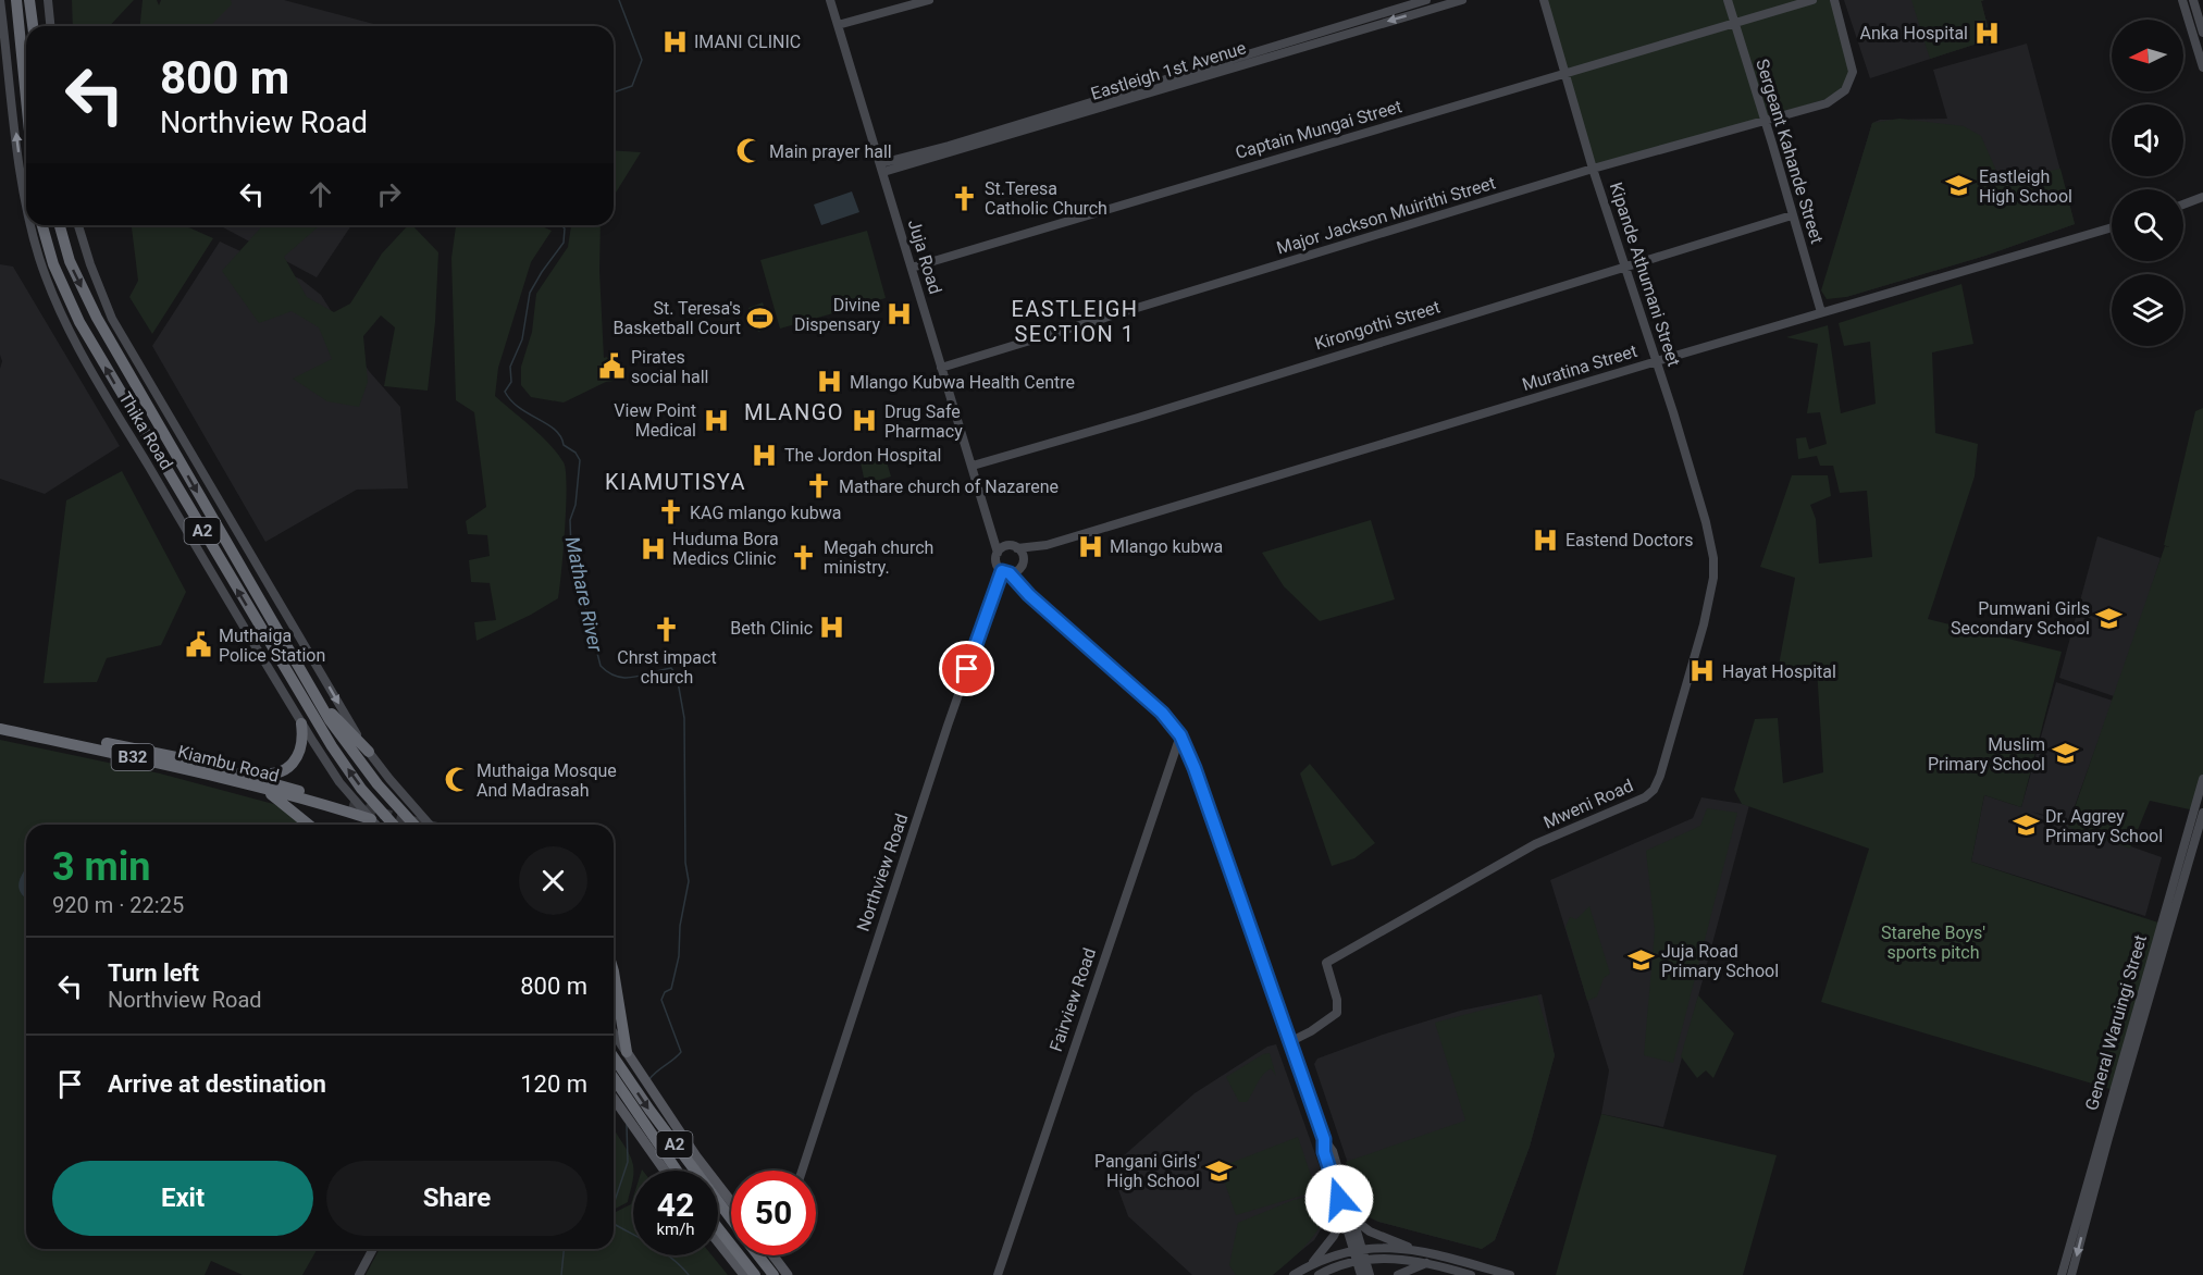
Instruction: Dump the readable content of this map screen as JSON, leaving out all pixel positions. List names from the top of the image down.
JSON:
{
  "streets": {
    "highway": [
      "Thika Road",
      "A2",
      "B32",
      "Kiambu Road"
    ],
    "main road": [
      "Eastleigh 1st Avenue",
      "Captain Mungai Street",
      "Sergeant Kahande Street",
      "Major Jackson Muirithi Street",
      "Juja Road",
      "Kipande Athumani Street",
      "Kirongothi Street",
      "Muratina Street",
      "Mweni Road",
      "Northview Road",
      "Fairview Road",
      "General Waruingi Street"
    ]
  },
  "crossings": [
    ["Eastleigh 1st Avenue", "Juja Road"],
    ["Captain Mungai Street", "Sergeant Kahande Street"],
    ["Captain Mungai Street", "Juja Road"],
    ["Captain Mungai Street", "Kipande Athumani Street"],
    ["Sergeant Kahande Street", "Major Jackson Muirithi Street"],
    ["Sergeant Kahande Street", "Kirongothi Street"],
    ["Sergeant Kahande Street", "Muratina Street"],
    ["Major Jackson Muirithi Street", "Juja Road"],
    ["Major Jackson Muirithi Street", "Kipande Athumani Street"],
    ["Juja Road", "Kirongothi Street"],
    ["Juja Road", "Muratina Street"],
    ["Juja Road", "Northview Road"],
    ["Kipande Athumani Street", "Kirongothi Street"],
    ["Kipande Athumani Street", "Muratina Street"],
    ["Kipande Athumani Street", "Mweni Road"],
    ["Muratina Street", "Northview Road"],
    ["Thika Road", "Kiambu Road"],
    ["B32", "Kiambu Road"]
  ],
  "districts": ["EASTLEIGH SECTION 1", "MLANGO", "KIAMUTISYA"],
  "water": ["Mathare River"],
  "parks": ["Starehe Boys' sports pitch"],
  "places": {
    "hospital": [
      "Anka Hospital",
      "IMANI CLINIC",
      "Divine Dispensary",
      "Mlango Kubwa Health Centre",
      "View Point Medical",
      "Drug Safe Pharmacy",
      "The Jordon Hospital",
      "Eastend Doctors",
      "Mlango kubwa",
      "Huduma Bora Medics Clinic",
      "Beth Clinic",
      "Hayat Hospital"
    ],
    "mosque": ["Main prayer hall", "Muthaiga Mosque And Madrasah"],
    "school or university": [
      "Eastleigh High School",
      "Pumwani Girls Secondary School",
      "Muslim Primary School",
      "Dr. Aggrey Primary School",
      "Juja Road Primary School",
      "Pangani Girls' High School"
    ],
    "church": [
      "St.Teresa Catholic Church",
      "Mathare church of Nazarene",
      "KAG mlango kubwa",
      "Megah church ministry.",
      "Chrst impact church"
    ],
    "sports": ["St. Teresa's Basketball Court"],
    "public building": ["Pirates social hall", "Muthaiga Police Station"]
  },
  "north": "left",
  "page": {
    "turn": ["800 m", "Northview Road"],
    "heading": ["3 min", "920 m · 22:25"],
    "list": [
      {
        "name": "Turn left",
        "note": "Northview Road",
        "value": "800 m"
      },
      {
        "name": "Arrive at destination",
        "value": "120 m"
      }
    ],
    "buttons": ["Exit", "Share"],
    "speed": "42 km/h",
    "limit": "50"
  }
}
